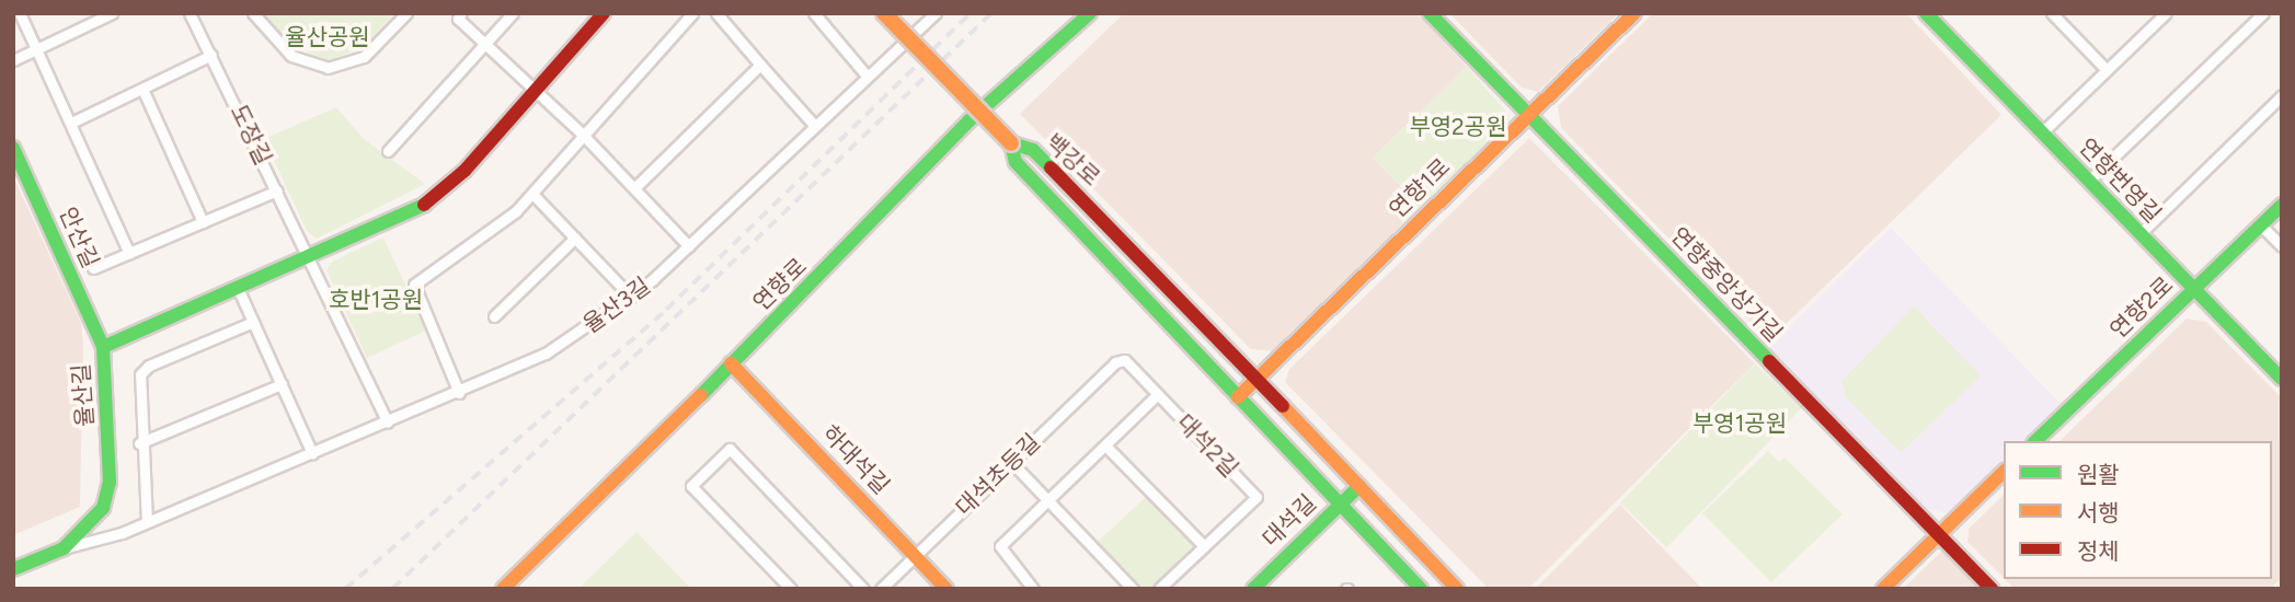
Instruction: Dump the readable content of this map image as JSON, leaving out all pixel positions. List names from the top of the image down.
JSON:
{
  "streets": {
    "street": [
      "도장길",
      "백강로",
      "연향번영길",
      "연향1로",
      "안산길",
      "연향로",
      "연향중앙상가길",
      "율산3길",
      "연향2로",
      "율산길",
      "대석2길",
      "하대석길",
      "대석초등길",
      "대석길"
    ]
  },
  "crossings": [
    ["도장길", "율산길"],
    ["백강로", "연향1로"],
    ["백강로", "대석길"],
    ["연향번영길", "연향2로"],
    ["연향1로", "연향중앙상가길"],
    ["안산길", "율산길"],
    ["연향로", "하대석길"],
    ["율산3길", "율산길"],
    ["대석2길", "대석초등길"],
    ["하대석길", "대석초등길"]
  ],
  "parks": [
    "율산공원",
    "부영2공원",
    "호반1공원",
    "부영1공원"
  ],
  "legend": ["원활", "서행", "정체"]
}
